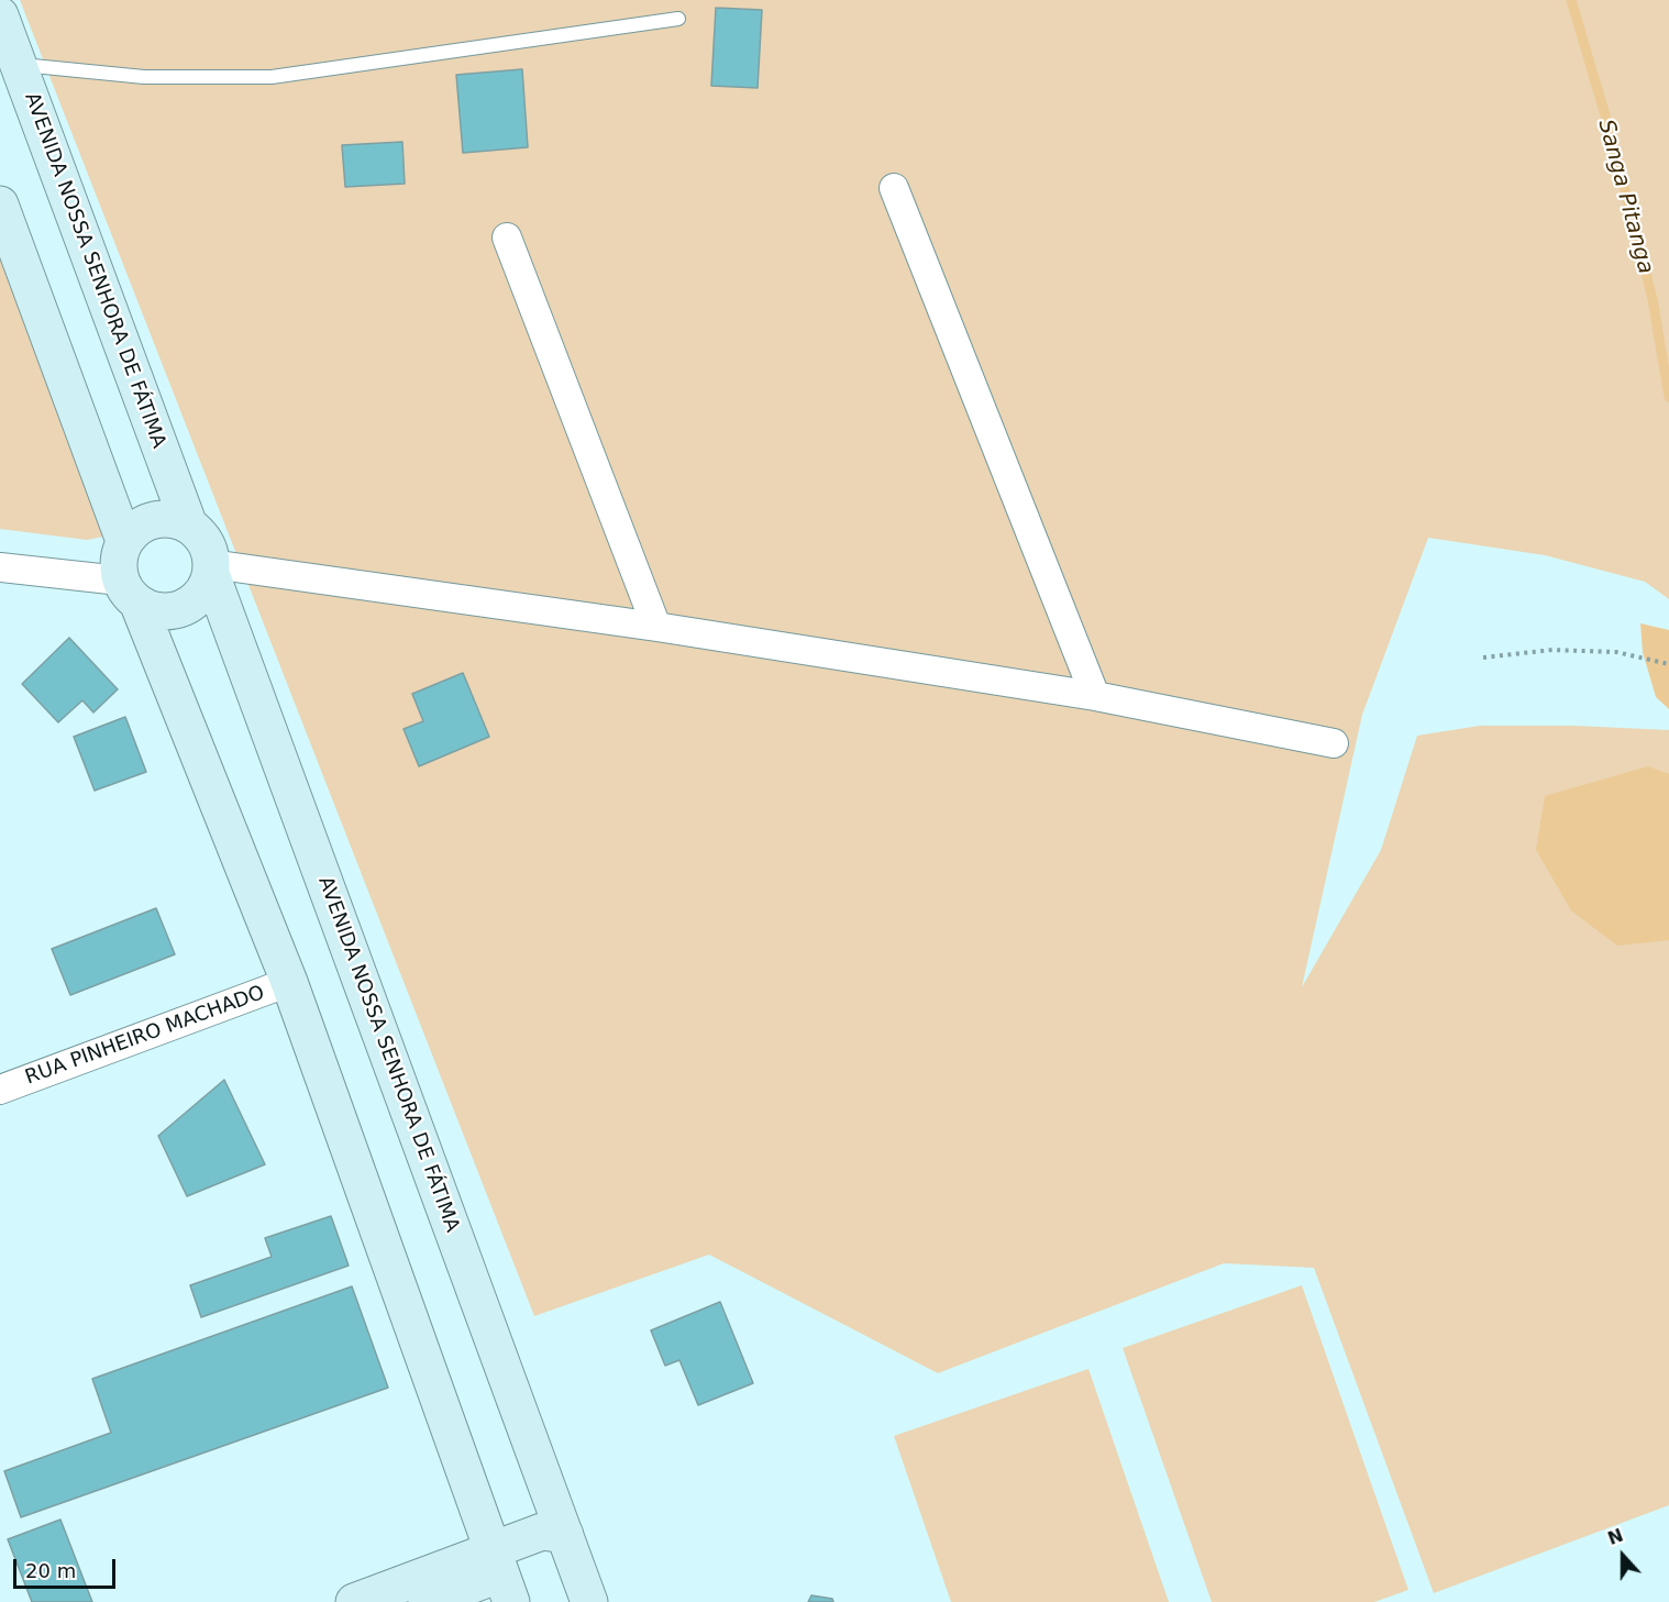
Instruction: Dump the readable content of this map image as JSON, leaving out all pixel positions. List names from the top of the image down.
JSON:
{
  "streets": {
    "street": ["AVENIDA NOSSA SENHORA DE FÁTIMA", "RUA PINHEIRO MACHADO"]
  },
  "water": ["Sanga Pitanga"],
  "scale_bar": "20 m",
  "north": "top"
}
